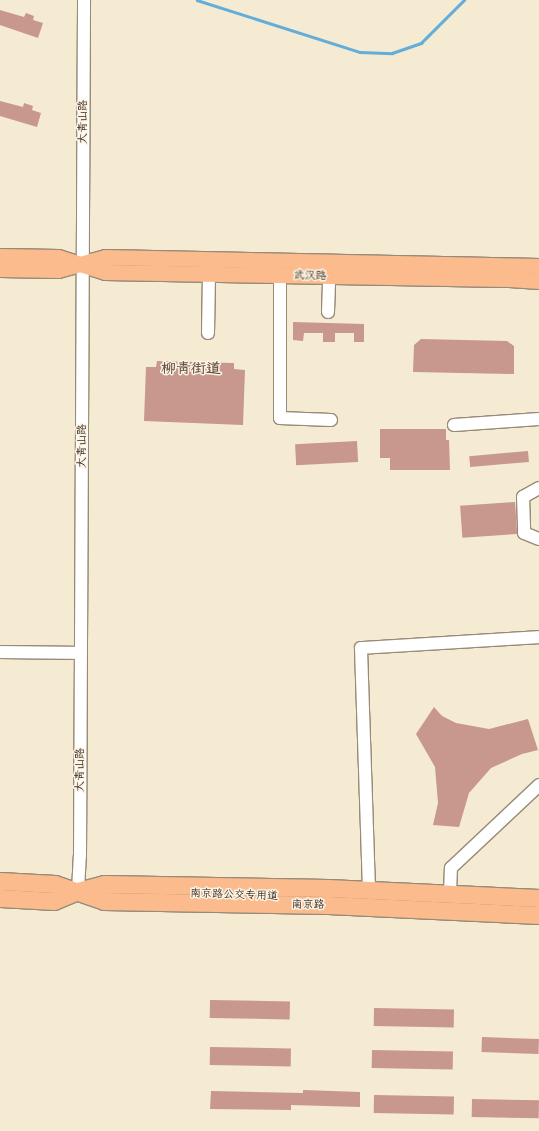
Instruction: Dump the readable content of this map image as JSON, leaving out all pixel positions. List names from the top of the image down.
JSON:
{
  "streets": {
    "highway": ["南京路"],
    "main road": ["武汉路"],
    "street": ["大青山路", "南京路公交专用道"]
  },
  "crossings": [
    ["大青山路", "武汉路"],
    ["大青山路", "南京路公交专用道"],
    ["大青山路", "南京路"],
    ["南京路公交专用道", "南京路"]
  ],
  "districts": ["柳青街道"]
}
